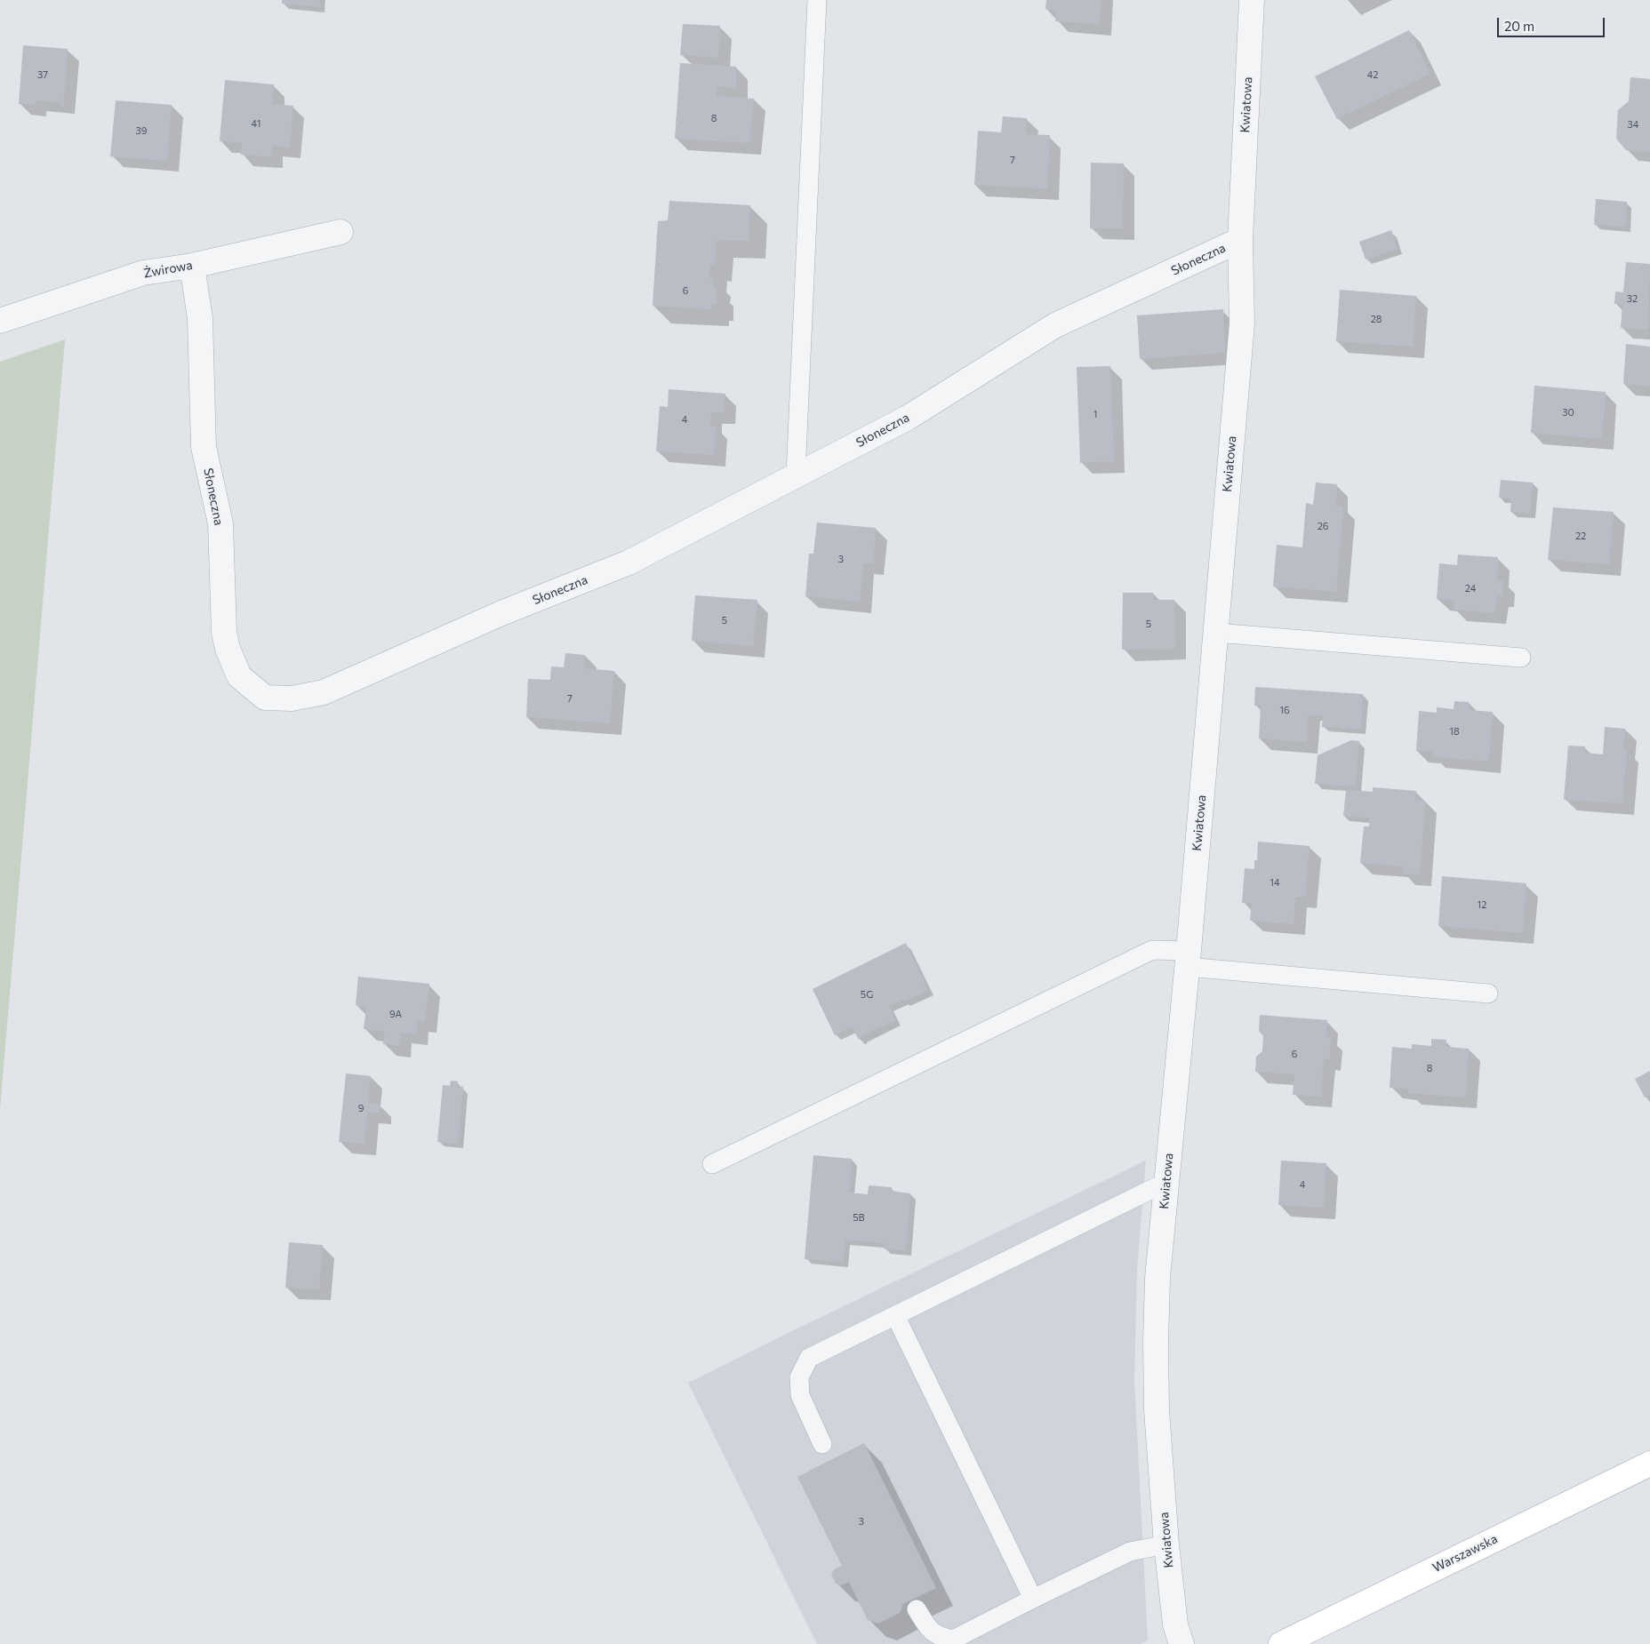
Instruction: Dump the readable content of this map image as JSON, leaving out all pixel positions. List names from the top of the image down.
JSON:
{
  "streets": {
    "main road": ["Warszawska"],
    "street": ["Kwiatowa", "Słoneczna", "Żwirowa"]
  },
  "crossings": [
    ["Kwiatowa", "Słoneczna"],
    ["Słoneczna", "Żwirowa"]
  ],
  "house_numbers": [
    "37",
    "42",
    "8",
    "41",
    "34",
    "39",
    "7",
    "6",
    "32",
    "28",
    "30",
    "1",
    "4",
    "26",
    "22",
    "3",
    "24",
    "5",
    "5",
    "7",
    "16",
    "18",
    "14",
    "12",
    "5G",
    "9A",
    "6",
    "8",
    "9",
    "4",
    "5B",
    "3"
  ],
  "scale_bar": "20 m"
}
